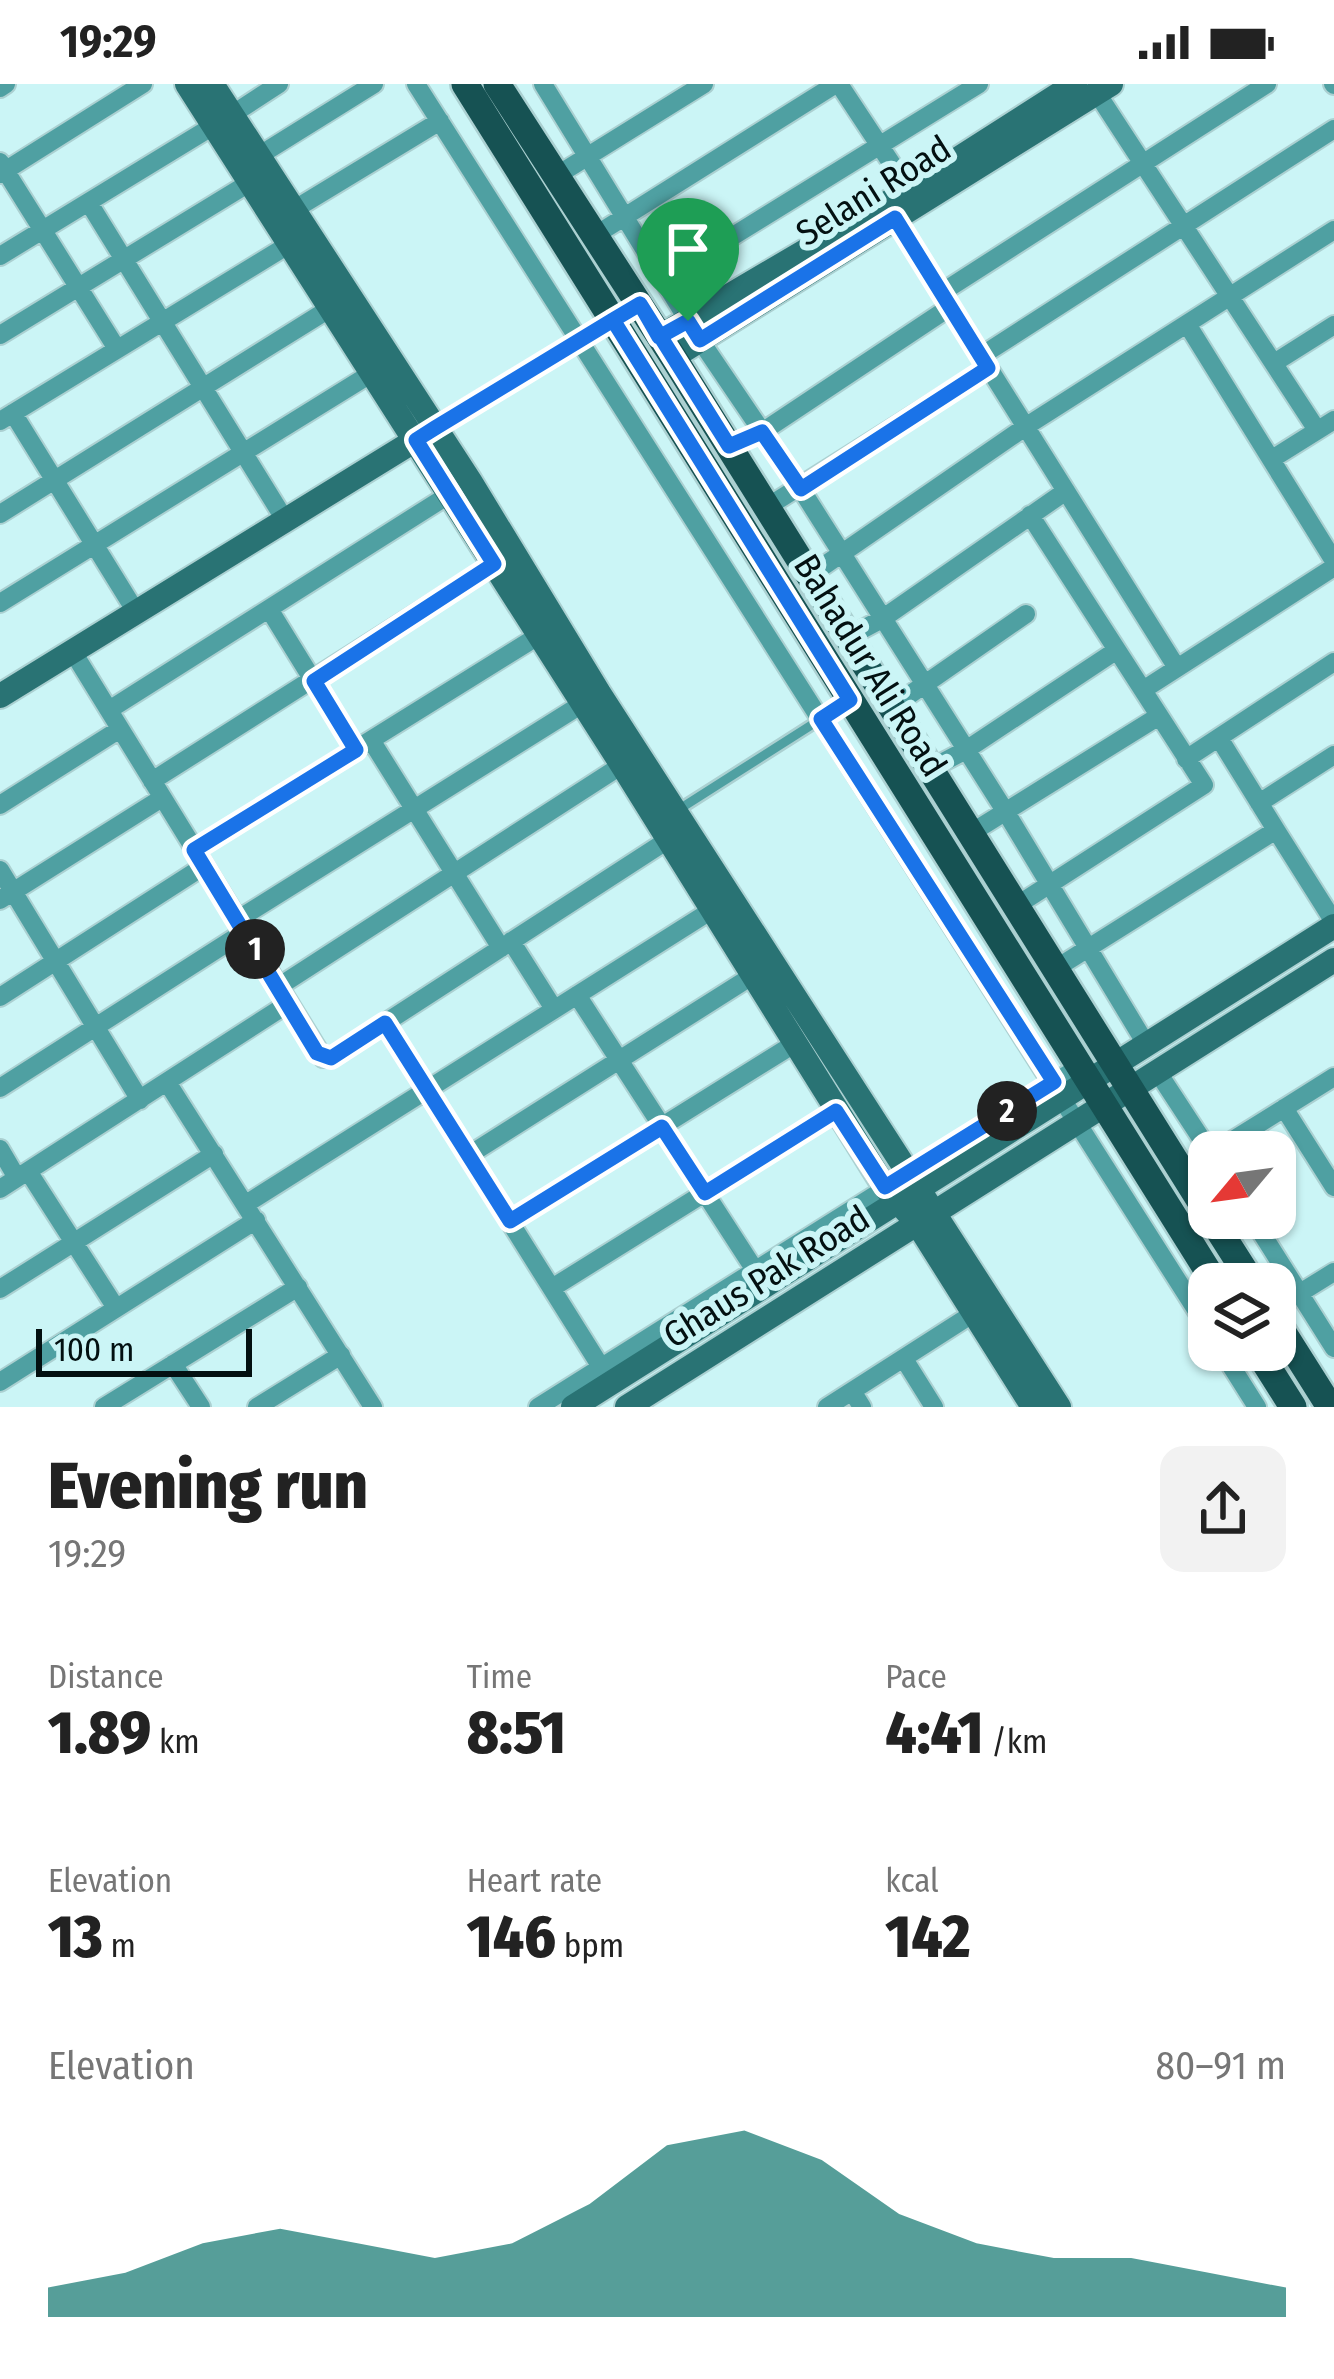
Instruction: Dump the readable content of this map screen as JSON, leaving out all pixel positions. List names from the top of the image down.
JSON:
{
  "streets": {
    "main road": ["Bahadur Ali Road"],
    "street": ["Selani Road", "Ghaus Pak Road"]
  },
  "crossings": [
    ["Selani Road", "Bahadur Ali Road"],
    ["Bahadur Ali Road", "Ghaus Pak Road"]
  ],
  "scale_bar": "100 m",
  "north": "bottom left",
  "page": {
    "status": "19:29",
    "pins": ["1", "2"],
    "scale": "100 m",
    "heading": ["Evening run", "19:29"],
    "stats": [
      ["Distance", "1.89 km"],
      ["Time", "8:51"],
      ["Pace", "4:41 /km"],
      ["Elevation", "13 m"],
      ["Heart rate", "146 bpm"],
      ["kcal", "142"]
    ],
    "chart": ["Elevation", "80–91 m"]
  }
}
